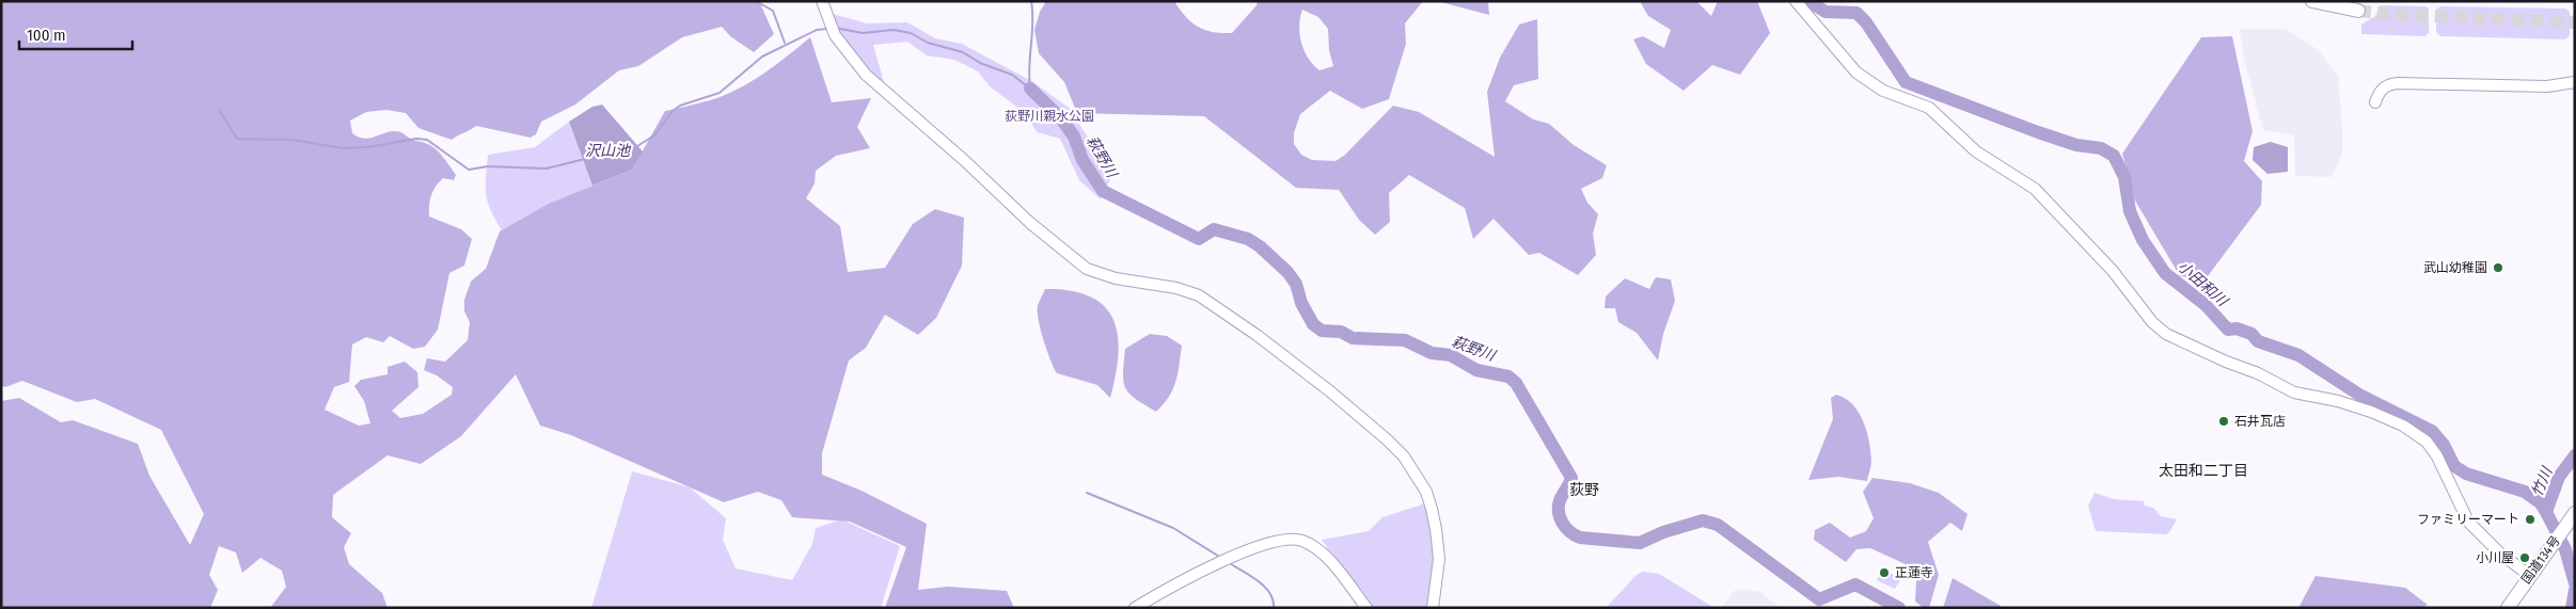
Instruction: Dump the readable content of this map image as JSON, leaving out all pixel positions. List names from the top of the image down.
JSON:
{
  "streets": {
    "highway": ["国道134号"]
  },
  "districts": ["太田和二丁目", "荻野"],
  "water": [
    "沢山池",
    "萩野川",
    "小田和川",
    "竹川"
  ],
  "parks": ["荻野川親水公園"],
  "places": [
    "武山幼稚園",
    "石井瓦店",
    "ファミリーマート",
    "小川屋",
    "正蓮寺"
  ],
  "scale_bar": "100 m"
}
